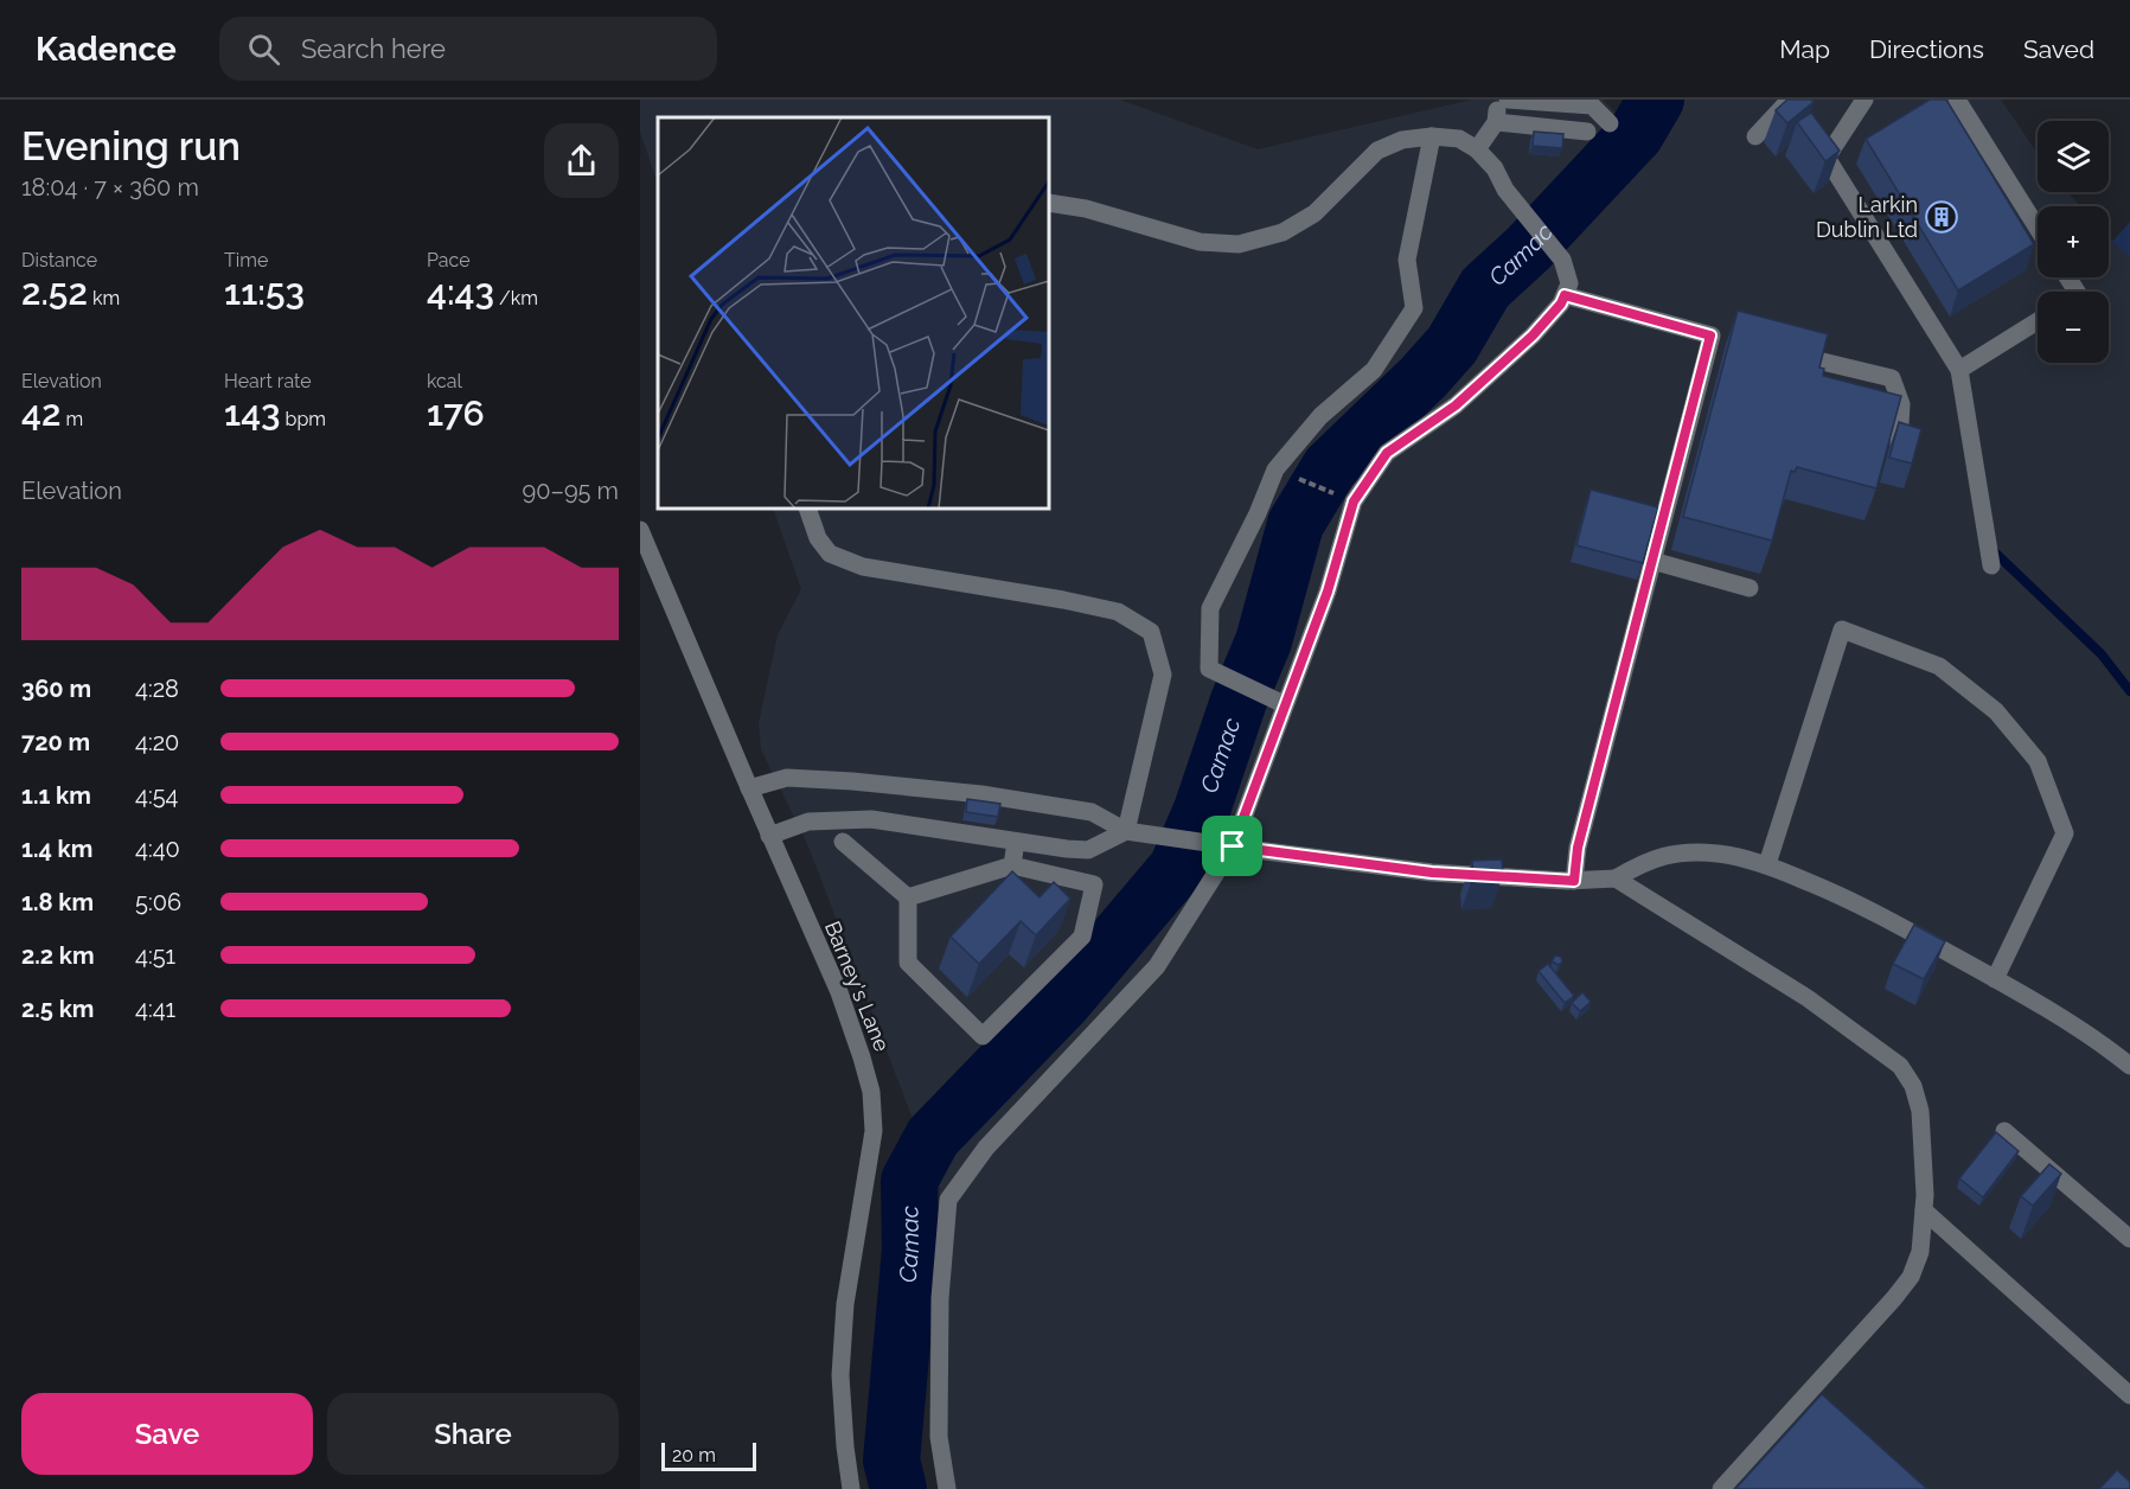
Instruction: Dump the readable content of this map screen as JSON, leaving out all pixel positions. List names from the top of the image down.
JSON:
{
  "streets": {
    "street": ["Barney's Lane"]
  },
  "water": ["Camac"],
  "places": {
    "building": ["Larkin Dublin Ltd"]
  },
  "scale_bar": "20 m",
  "page": {
    "header": "Kadence",
    "search": "Search here",
    "nav": ["Map", "Directions", "Saved"],
    "heading": ["Evening run", "18:04 · 7 × 360 m"],
    "map_buttons": ["+", "−"],
    "stats": [
      ["Distance", "2.52 km"],
      ["Time", "11:53"],
      ["Pace", "4:43 /km"],
      ["Elevation", "42 m"],
      ["Heart rate", "143 bpm"],
      ["kcal", "176"]
    ],
    "chart": ["Elevation", "90–95 m"],
    "list": [
      {
        "name": "360 m",
        "note": "4:28"
      },
      {
        "name": "720 m",
        "note": "4:20"
      },
      {
        "name": "1.1 km",
        "note": "4:54"
      },
      {
        "name": "1.4 km",
        "note": "4:40"
      },
      {
        "name": "1.8 km",
        "note": "5:06"
      },
      {
        "name": "2.2 km",
        "note": "4:51"
      },
      {
        "name": "2.5 km",
        "note": "4:41"
      }
    ],
    "buttons": ["Save", "Share"],
    "scale": "20 m"
  }
}
